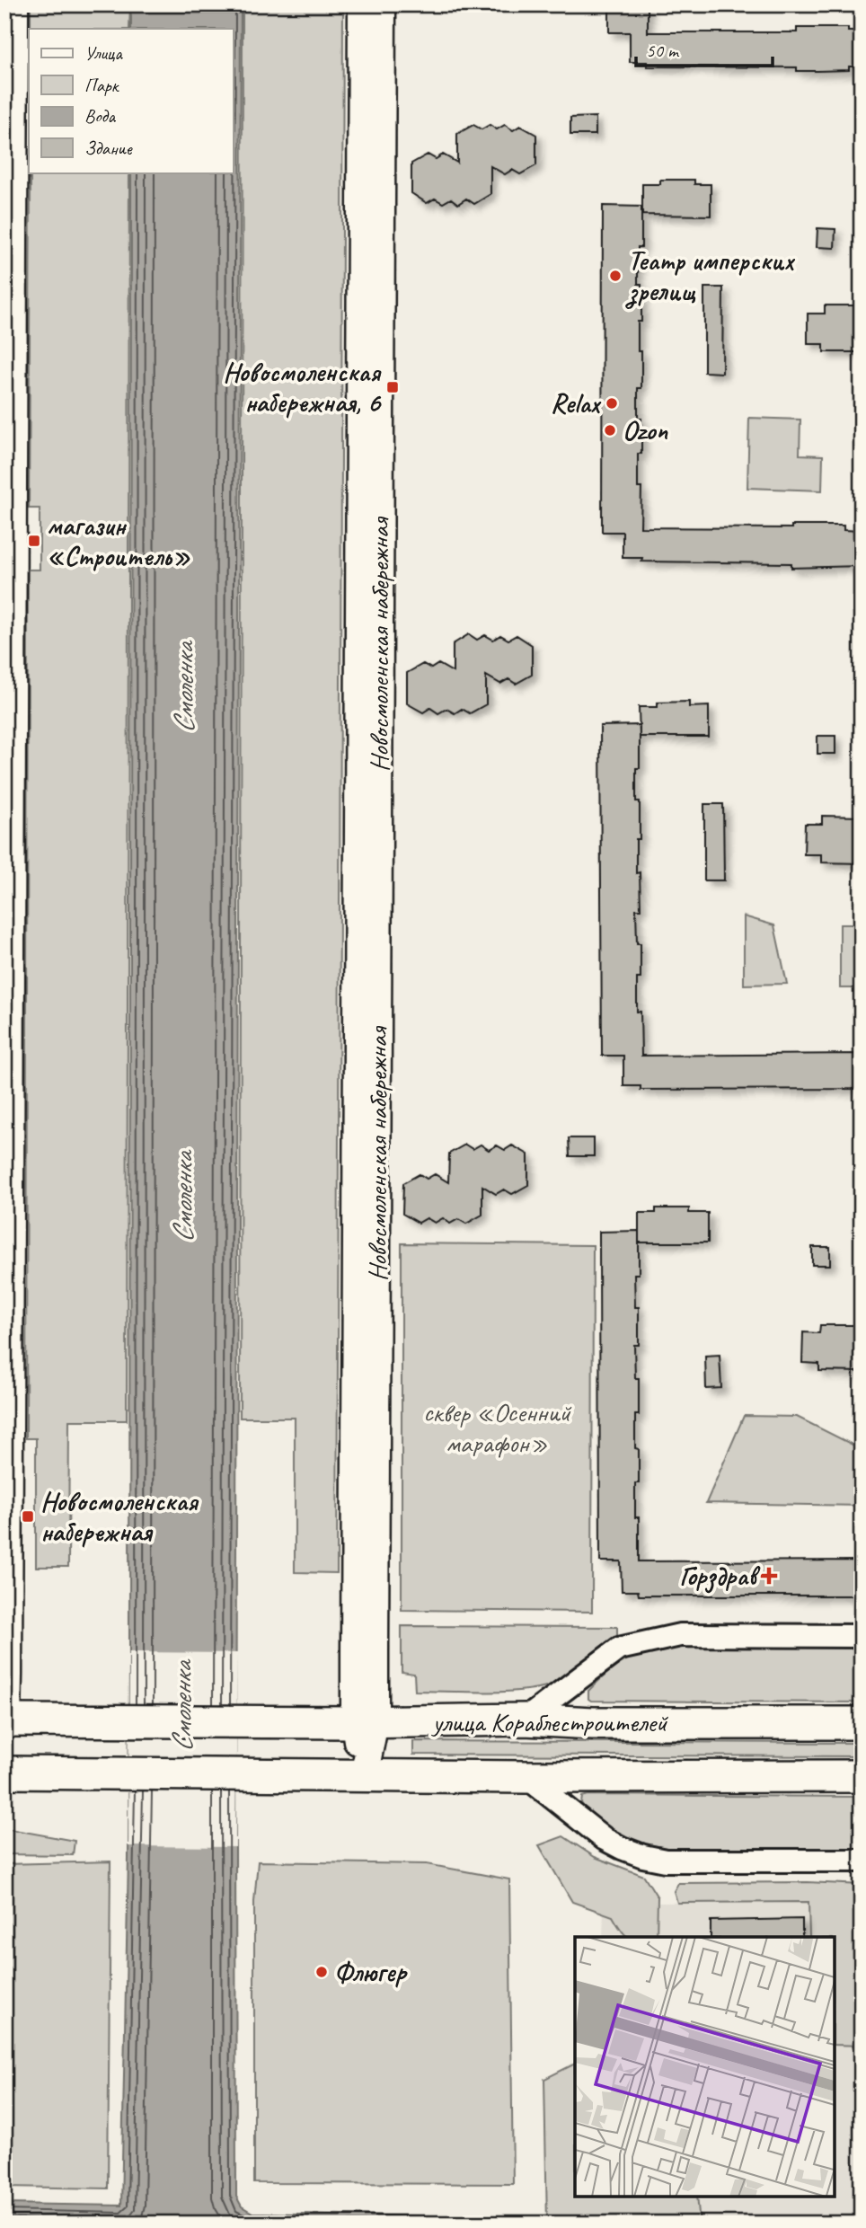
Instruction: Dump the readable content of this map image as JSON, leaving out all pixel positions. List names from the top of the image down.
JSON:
{
  "streets": {
    "main road": ["улица Кораблестроителей"],
    "street": ["Новосмоленская набережная"]
  },
  "crossings": [
    ["Новосмоленская набережная", "улица Кораблестроителей"]
  ],
  "water": ["Смоленка"],
  "parks": ["сквер «Осенний марафон»"],
  "places": {
    "other": [
      "Театр имперских зрелищ",
      "Relax",
      "Ozon",
      "Флюгер"
    ],
    "transit": ["Новосмоленская набережная, 6", "магазин «Строитель»", "Новосмоленская набережная"],
    "health": ["Горздрав"]
  },
  "legend": [
    "Улица",
    "Парк",
    "Вода",
    "Здание"
  ],
  "scale_bar": "50 m"
}
